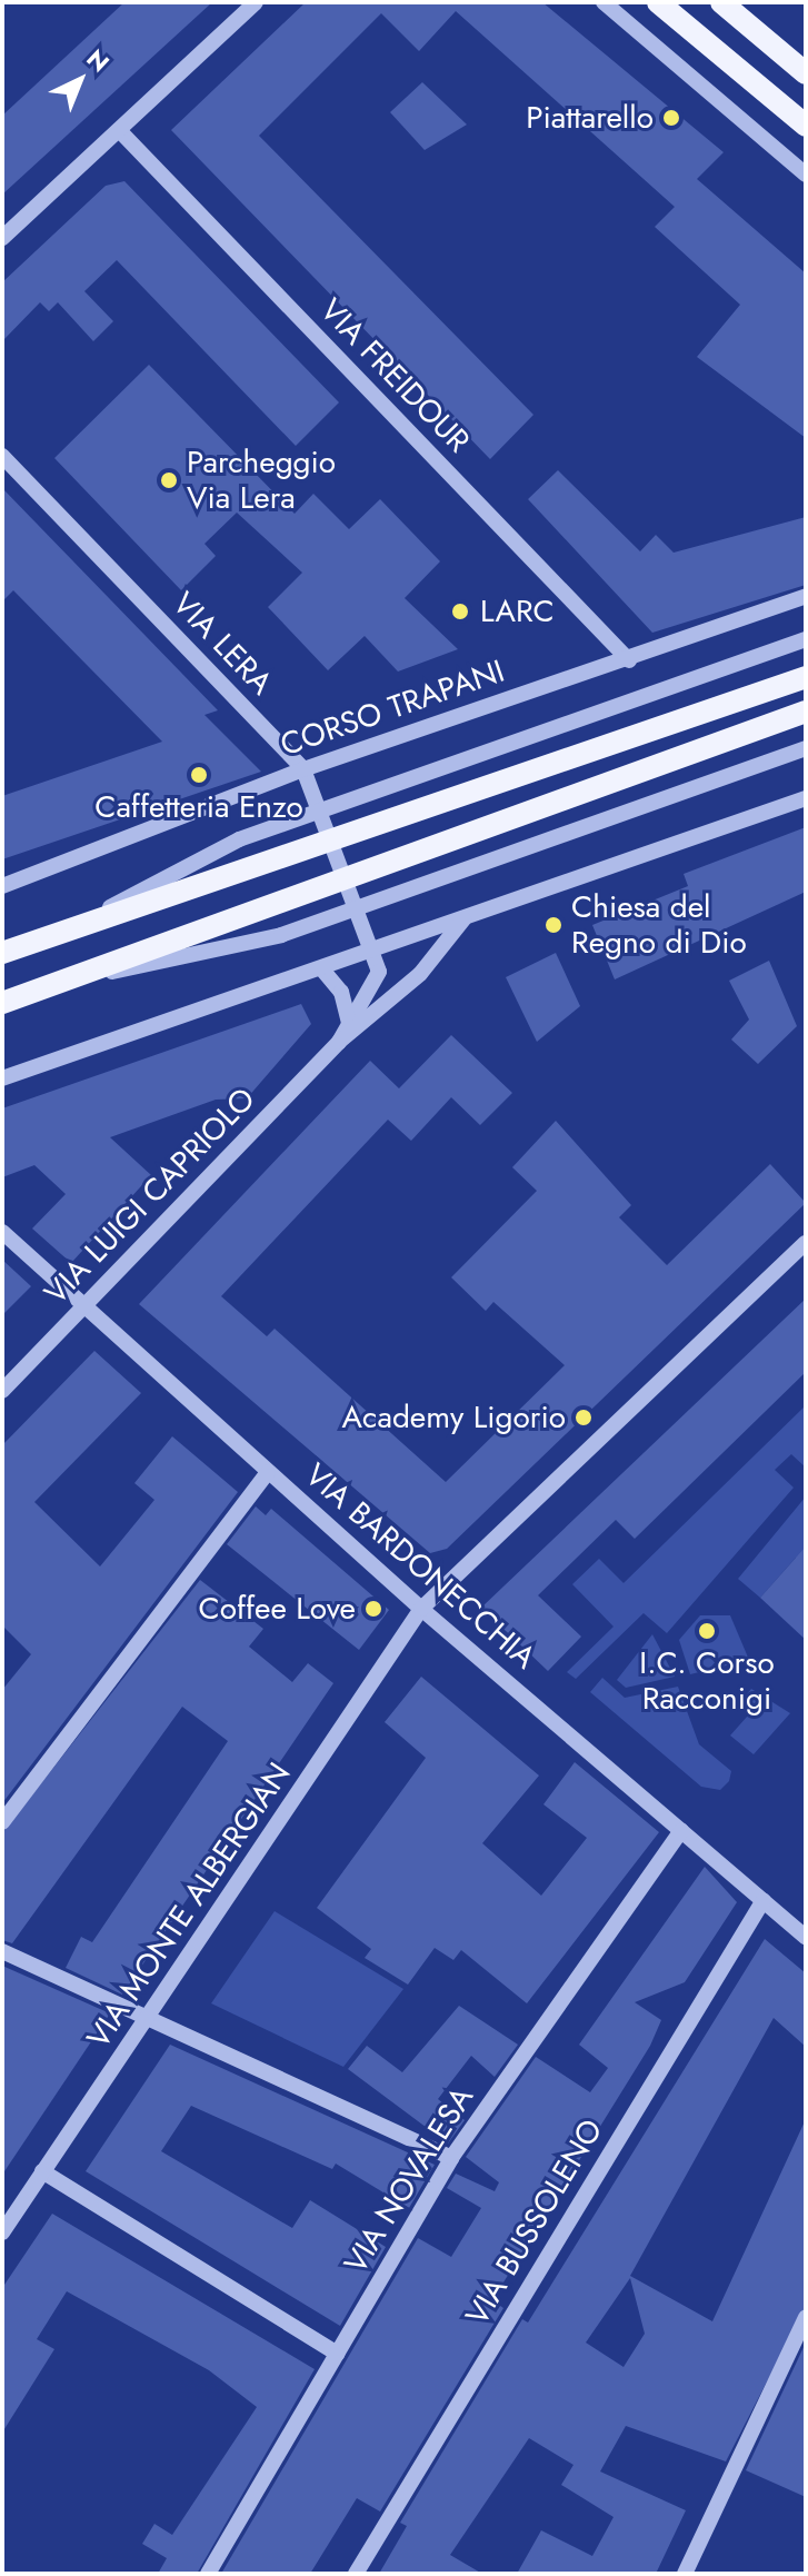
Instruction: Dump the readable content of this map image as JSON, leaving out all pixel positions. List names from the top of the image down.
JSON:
{
  "streets": {
    "street": [
      "VIA FREIDOUR",
      "VIA LERA",
      "CORSO TRAPANI",
      "VIA LUIGI CAPRIOLO",
      "VIA BARDONECCHIA",
      "VIA MONTE ALBERGIAN",
      "VIA NOVALESA",
      "VIA BUSSOLENO"
    ]
  },
  "crossings": [
    ["VIA FREIDOUR", "CORSO TRAPANI"],
    ["VIA LERA", "CORSO TRAPANI"],
    ["VIA LERA", "VIA LUIGI CAPRIOLO"],
    ["VIA LUIGI CAPRIOLO", "VIA BARDONECCHIA"],
    ["VIA BARDONECCHIA", "VIA MONTE ALBERGIAN"],
    ["VIA BARDONECCHIA", "VIA NOVALESA"],
    ["VIA BARDONECCHIA", "VIA BUSSOLENO"]
  ],
  "places": [
    "Piattarello",
    "Parcheggio Via Lera",
    "LARC",
    "Caffetteria Enzo",
    "Chiesa del Regno di Dio",
    "Academy Ligorio",
    "Coffee Love",
    "I.C. Corso Racconigi"
  ],
  "north": "top right"
}
